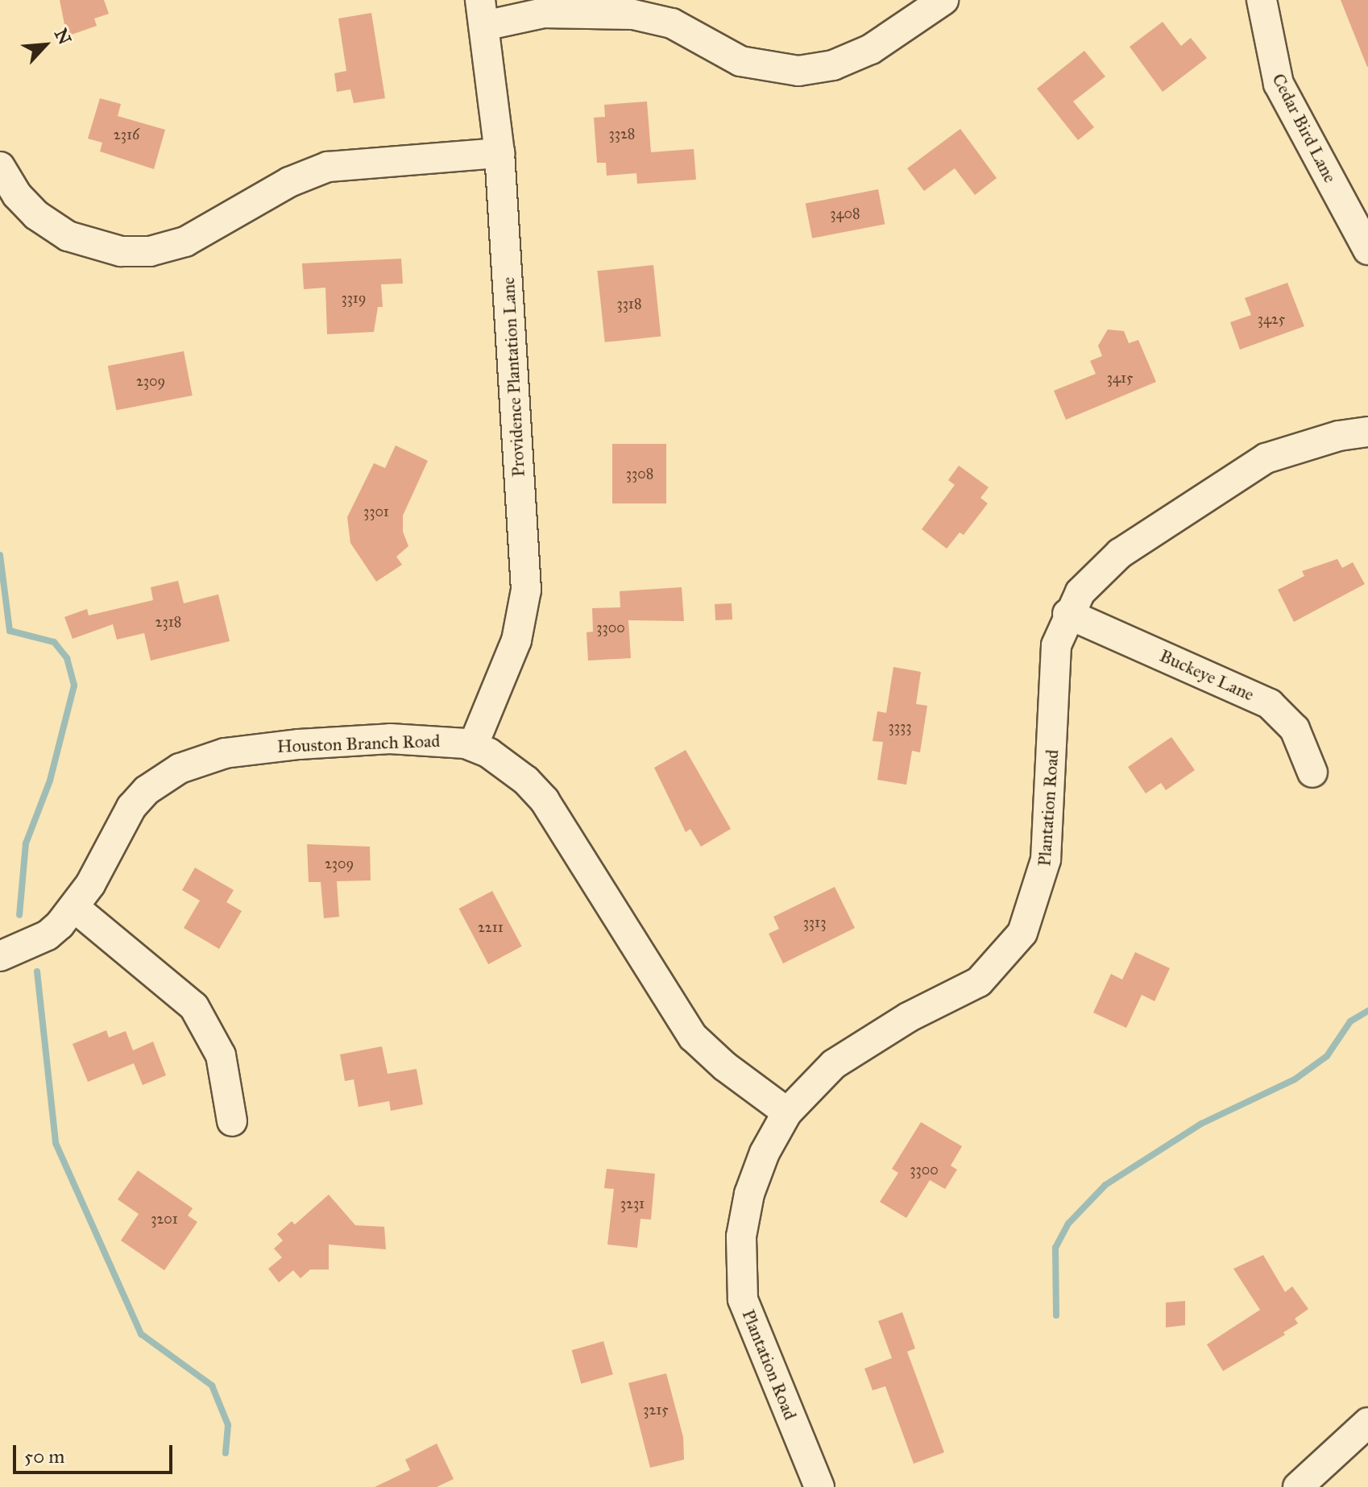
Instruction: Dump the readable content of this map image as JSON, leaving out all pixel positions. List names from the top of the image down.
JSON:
{
  "streets": {
    "street": [
      "Cedar Bird Lane",
      "Providence Plantation Lane",
      "Buckeye Lane",
      "Houston Branch Road",
      "Plantation Road"
    ]
  },
  "crossings": [
    ["Providence Plantation Lane", "Houston Branch Road"],
    ["Buckeye Lane", "Plantation Road"],
    ["Houston Branch Road", "Plantation Road"]
  ],
  "house_numbers": [
    "3328",
    "2316",
    "3408",
    "3319",
    "3318",
    "3425",
    "3415",
    "2309",
    "3308",
    "3301",
    "2318",
    "3300",
    "3333",
    "2309",
    "3313",
    "2211",
    "3300",
    "3231",
    "3201",
    "3215"
  ],
  "scale_bar": "50 m",
  "north": "top right"
}
